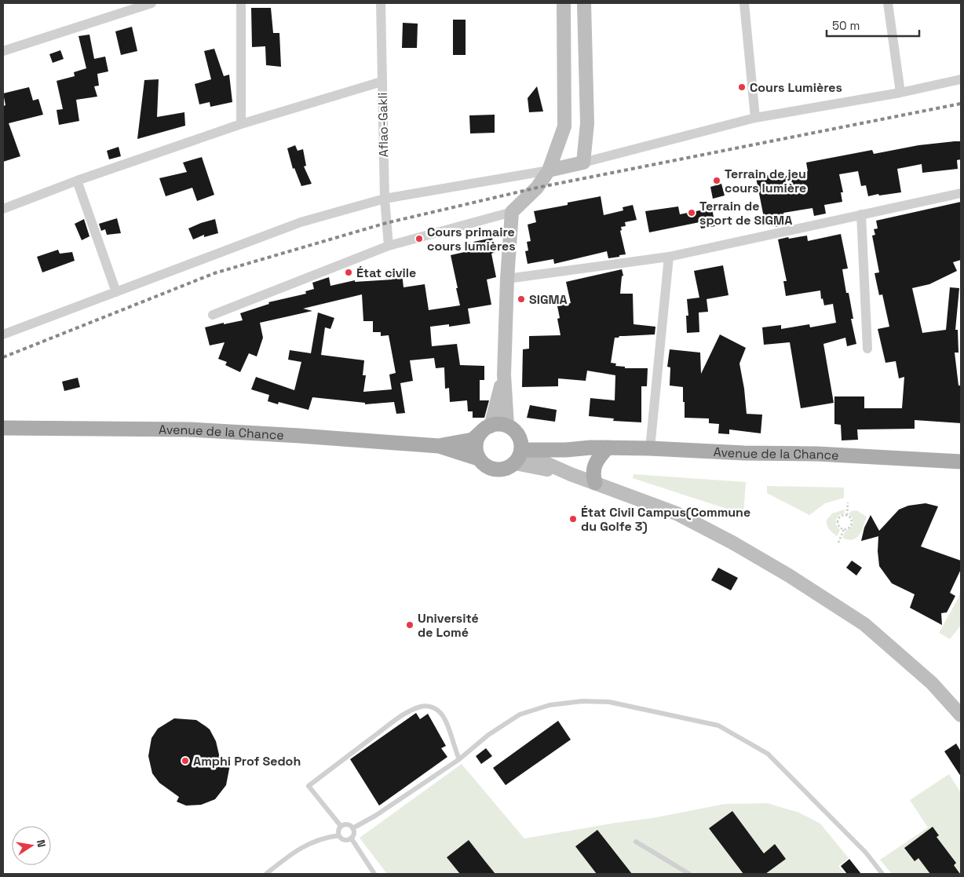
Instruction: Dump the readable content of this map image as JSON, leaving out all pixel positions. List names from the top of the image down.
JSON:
{
  "streets": {
    "main road": ["Avenue de la Chance"],
    "street": ["Aflao-Gakli"]
  },
  "places": [
    "Cours Lumières",
    "Terrain de jeu cours lumière",
    "Terrain de sport de SIGMA",
    "Cours primaire cours lumières",
    "État civile",
    "SIGMA",
    "État Civil Campus(Commune du Golfe 3)",
    "Université de Lomé",
    "Amphi Prof Sedoh"
  ],
  "scale_bar": "50 m",
  "north": "right"
}
